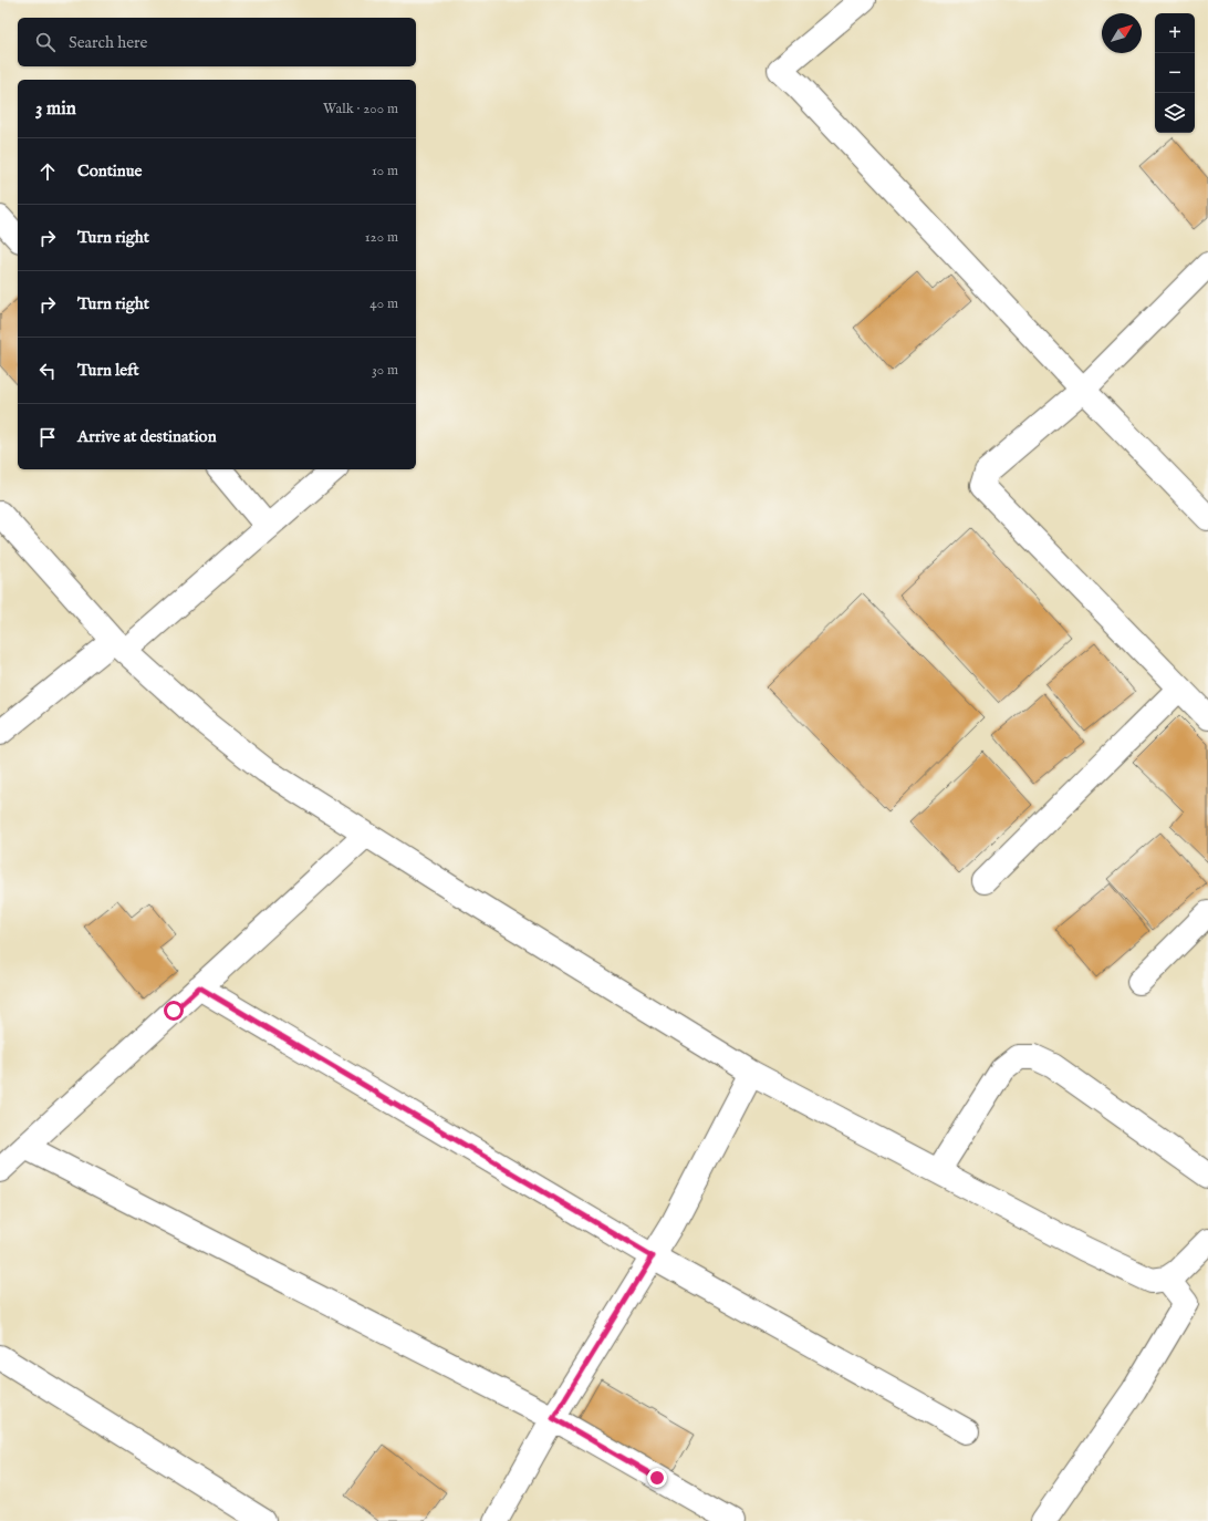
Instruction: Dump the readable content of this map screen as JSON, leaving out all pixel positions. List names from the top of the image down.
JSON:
{
  "north": "top right",
  "page": {
    "map_buttons": ["+", "−"],
    "search": "Search here",
    "heading": ["3 min", "Walk · 200 m"],
    "list": [
      ["Continue", "10 m"],
      ["Turn right", "120 m"],
      ["Turn right", "40 m"],
      ["Turn left", "30 m"],
      "Arrive at destination"
    ]
  }
}
